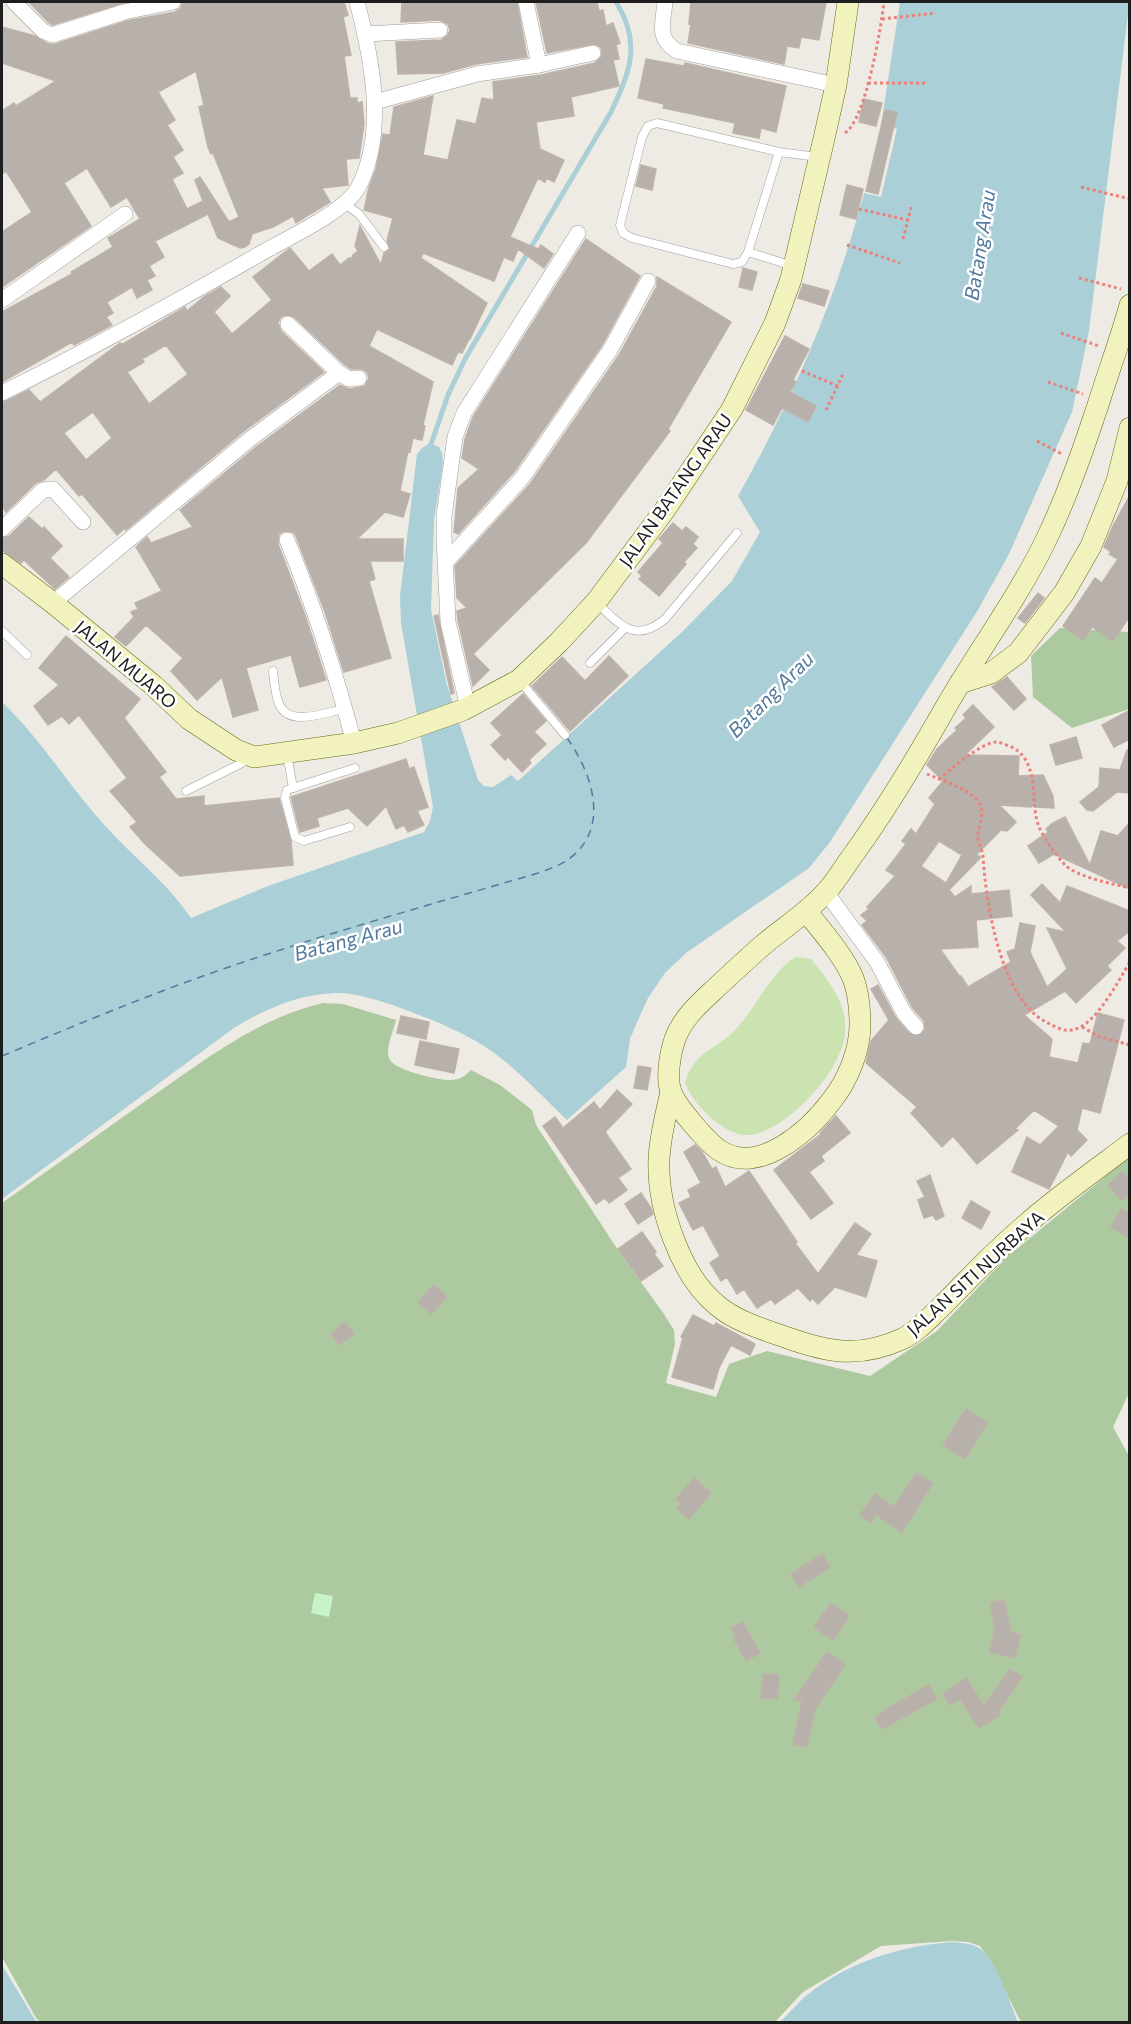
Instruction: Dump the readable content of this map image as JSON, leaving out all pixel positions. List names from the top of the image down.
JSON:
{
  "streets": {
    "street": ["JALAN BATANG ARAU", "JALAN MUARO", "JALAN SITI NURBAYA"]
  },
  "crossings": [
    ["JALAN BATANG ARAU", "JALAN MUARO"]
  ],
  "water": ["Batang Arau"]
}
